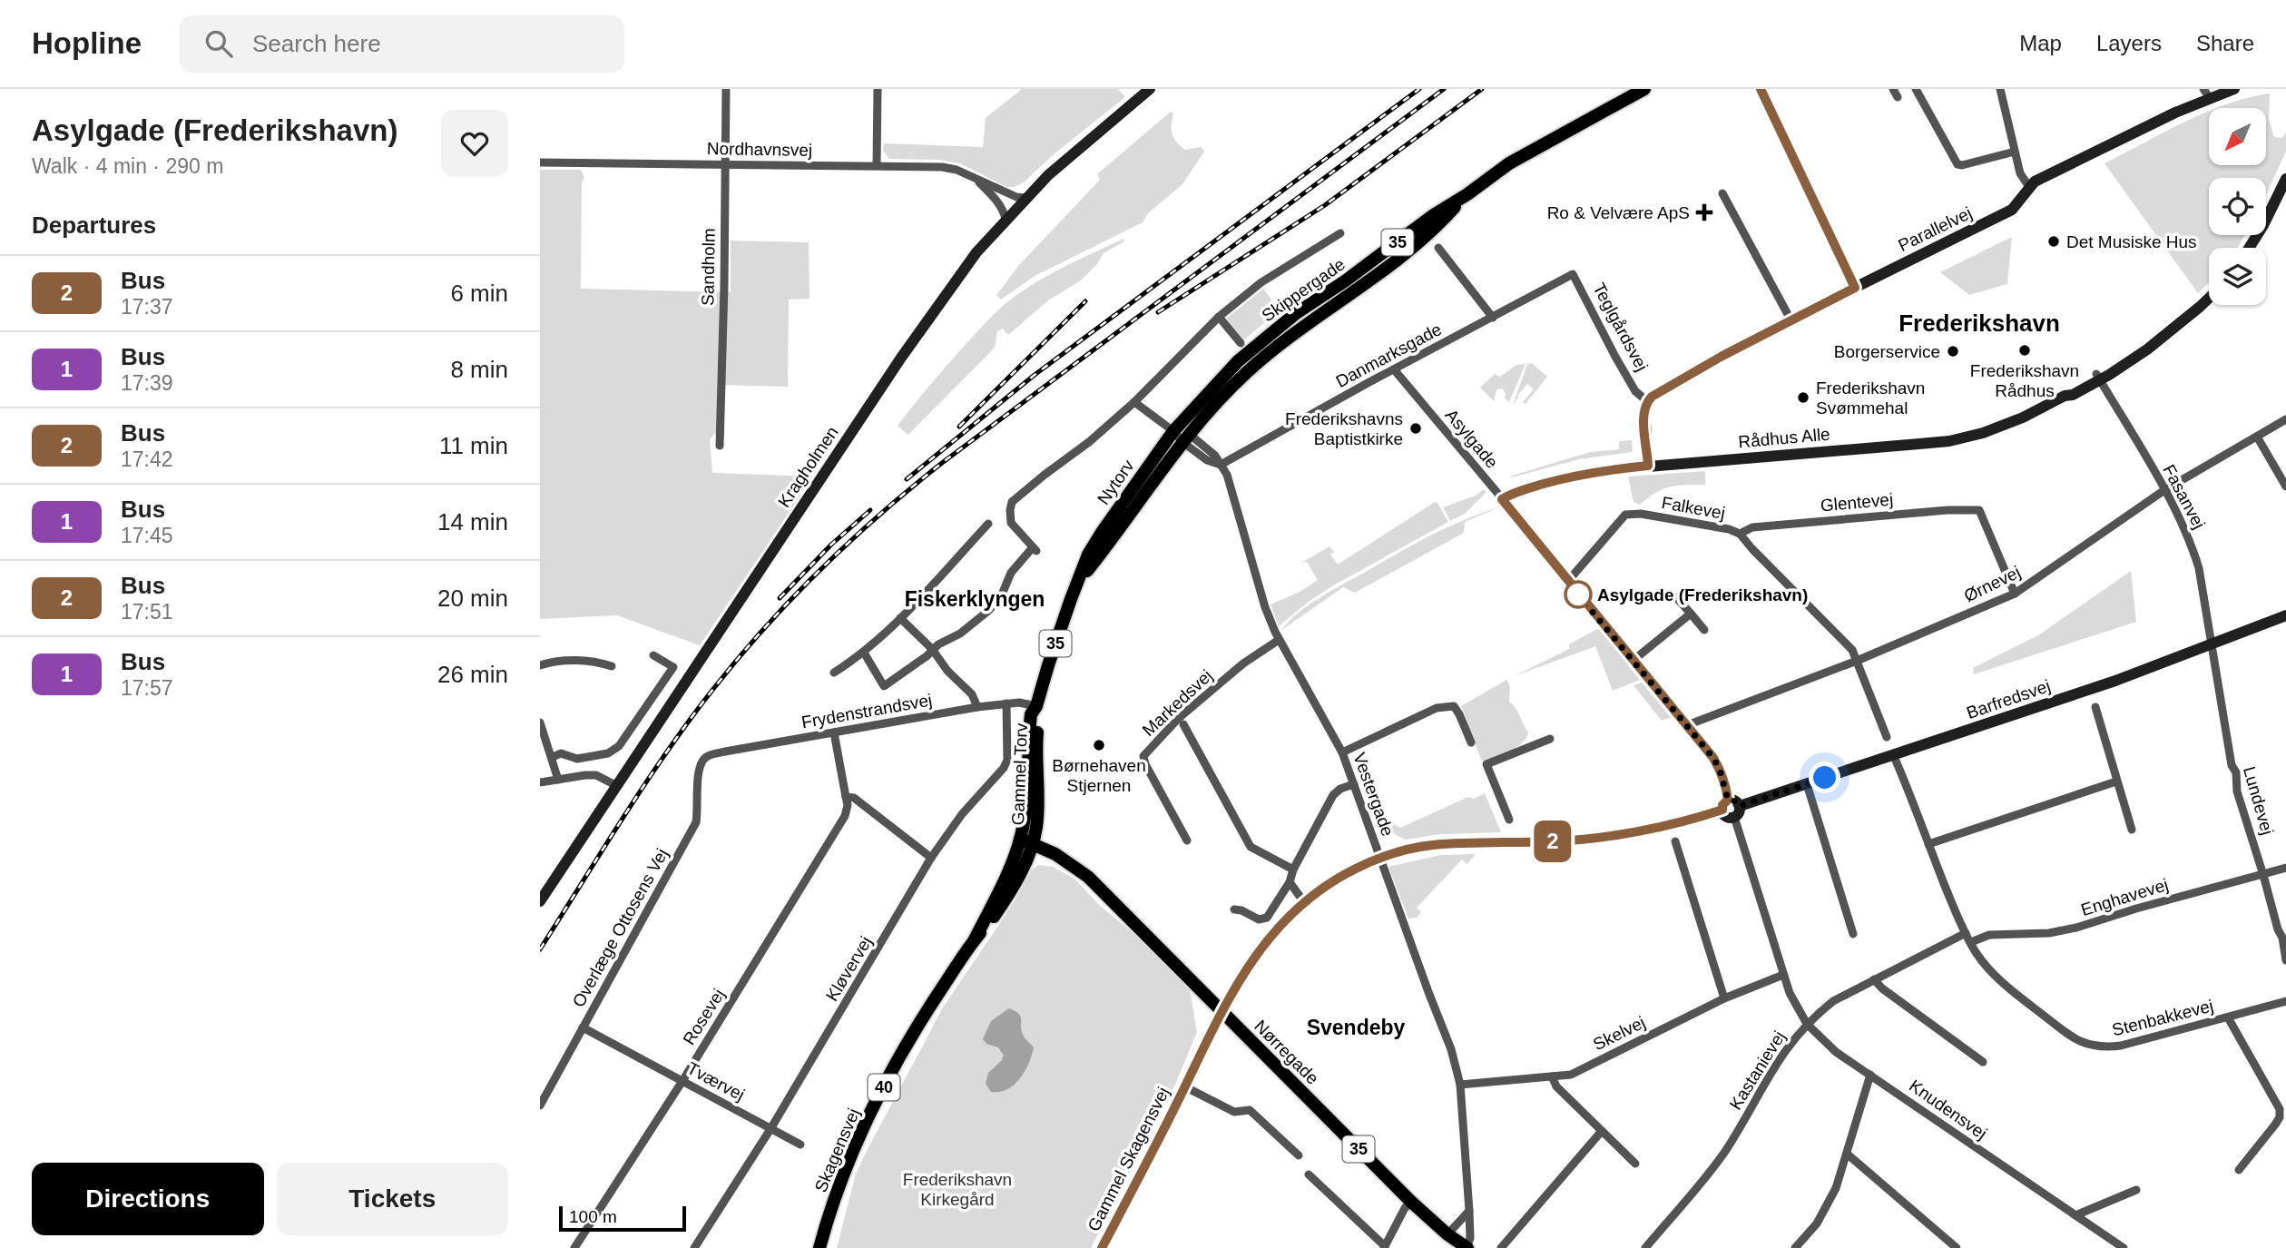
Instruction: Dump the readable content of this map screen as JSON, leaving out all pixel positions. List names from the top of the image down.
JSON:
{
  "streets": {
    "main road": [
      "35",
      "Skippergade",
      "Nytorv",
      "Gammel Torv",
      "Nørregade",
      "40",
      "Skagensvej"
    ],
    "street": [
      "Nordhavnsvej",
      "Parallelvej",
      "Sandholm",
      "Teglgårdsvej",
      "Danmarksgade",
      "Rådhus Alle",
      "Asylgade",
      "Kragholmen",
      "Fasanvej",
      "Glentevej",
      "Falkevej",
      "Ørnevej",
      "Barfredsvej",
      "Markedsvej",
      "Frydenstrandsvej",
      "Vestergade",
      "Lundevej",
      "Enghavevej",
      "Overlæge Ottosens Vej",
      "Kløvervej",
      "Rosevej",
      "Stenbakkevej",
      "Skelvej",
      "Kastanievej",
      "Tværvej",
      "Knudensvej",
      "Gammel Skagensvej"
    ]
  },
  "crossings": [
    ["Nordhavnsvej", "Sandholm"],
    ["Nordhavnsvej", "Kragholmen"],
    ["Parallelvej", "Teglgårdsvej"],
    ["Skippergade", "Nytorv"],
    ["Teglgårdsvej", "Danmarksgade"],
    ["Danmarksgade", "Asylgade"],
    ["Danmarksgade", "Vestergade"],
    ["Rådhus Alle", "Asylgade"],
    ["Rådhus Alle", "Fasanvej"],
    ["Asylgade", "Falkevej"],
    ["Asylgade", "Ørnevej"],
    ["Nytorv", "Gammel Torv"],
    ["Fasanvej", "Ørnevej"],
    ["Fasanvej", "Barfredsvej"],
    ["Fasanvej", "Lundevej"],
    ["Glentevej", "Falkevej"],
    ["Glentevej", "Ørnevej"],
    ["Falkevej", "Ørnevej"],
    ["Barfredsvej", "Lundevej"],
    ["Barfredsvej", "Stenbakkevej"],
    ["Barfredsvej", "Knudensvej"],
    ["Markedsvej", "Vestergade"],
    ["Frydenstrandsvej", "Gammel Torv"],
    ["Frydenstrandsvej", "Overlæge Ottosens Vej"],
    ["Frydenstrandsvej", "Kløvervej"],
    ["Gammel Torv", "Nørregade"],
    ["Gammel Torv", "Skagensvej"],
    ["Vestergade", "Skelvej"],
    ["Vestergade", "Nørregade"],
    ["Lundevej", "Enghavevej"],
    ["Enghavevej", "Stenbakkevej"],
    ["Overlæge Ottosens Vej", "Tværvej"],
    ["Kløvervej", "Tværvej"],
    ["Rosevej", "Tværvej"],
    ["Stenbakkevej", "Kastanievej"],
    ["Skelvej", "Knudensvej"],
    ["Nørregade", "Skagensvej"],
    ["Nørregade", "Gammel Skagensvej"],
    ["Kastanievej", "Knudensvej"]
  ],
  "districts": ["Frederikshavn", "Fiskerklyngen", "Svendeby"],
  "parks": ["Frederikshavn Kirkegård"],
  "places": {
    "health": ["Ro & Velvære ApS"],
    "other": [
      "Det Musiske Hus",
      "Frederikshavn Rådhus",
      "Borgerservice",
      "Frederikshavn Svømmehal",
      "Frederikshavns Baptistkirke",
      "Asylgade (Frederikshavn)",
      "Børnehaven Stjernen"
    ]
  },
  "lines": ["bus line 2"],
  "scale_bar": "100 m",
  "north": "bottom left",
  "page": {
    "header": "Hopline",
    "search": "Search here",
    "nav": ["Map", "Layers", "Share"],
    "heading": [
      ["Asylgade (Frederikshavn)", "Walk · 4 min · 290 m"],
      "Departures"
    ],
    "on_map": "2",
    "list": [
      {
        "mark": "2",
        "name": "Bus",
        "note": "17:37",
        "value": "6 min"
      },
      {
        "mark": "1",
        "name": "Bus",
        "note": "17:39",
        "value": "8 min"
      },
      {
        "mark": "2",
        "name": "Bus",
        "note": "17:42",
        "value": "11 min"
      },
      {
        "mark": "1",
        "name": "Bus",
        "note": "17:45",
        "value": "14 min"
      },
      {
        "mark": "2",
        "name": "Bus",
        "note": "17:51",
        "value": "20 min"
      },
      {
        "mark": "1",
        "name": "Bus",
        "note": "17:57",
        "value": "26 min"
      }
    ],
    "buttons": ["Directions", "Tickets"],
    "scale": "100 m"
  }
}
